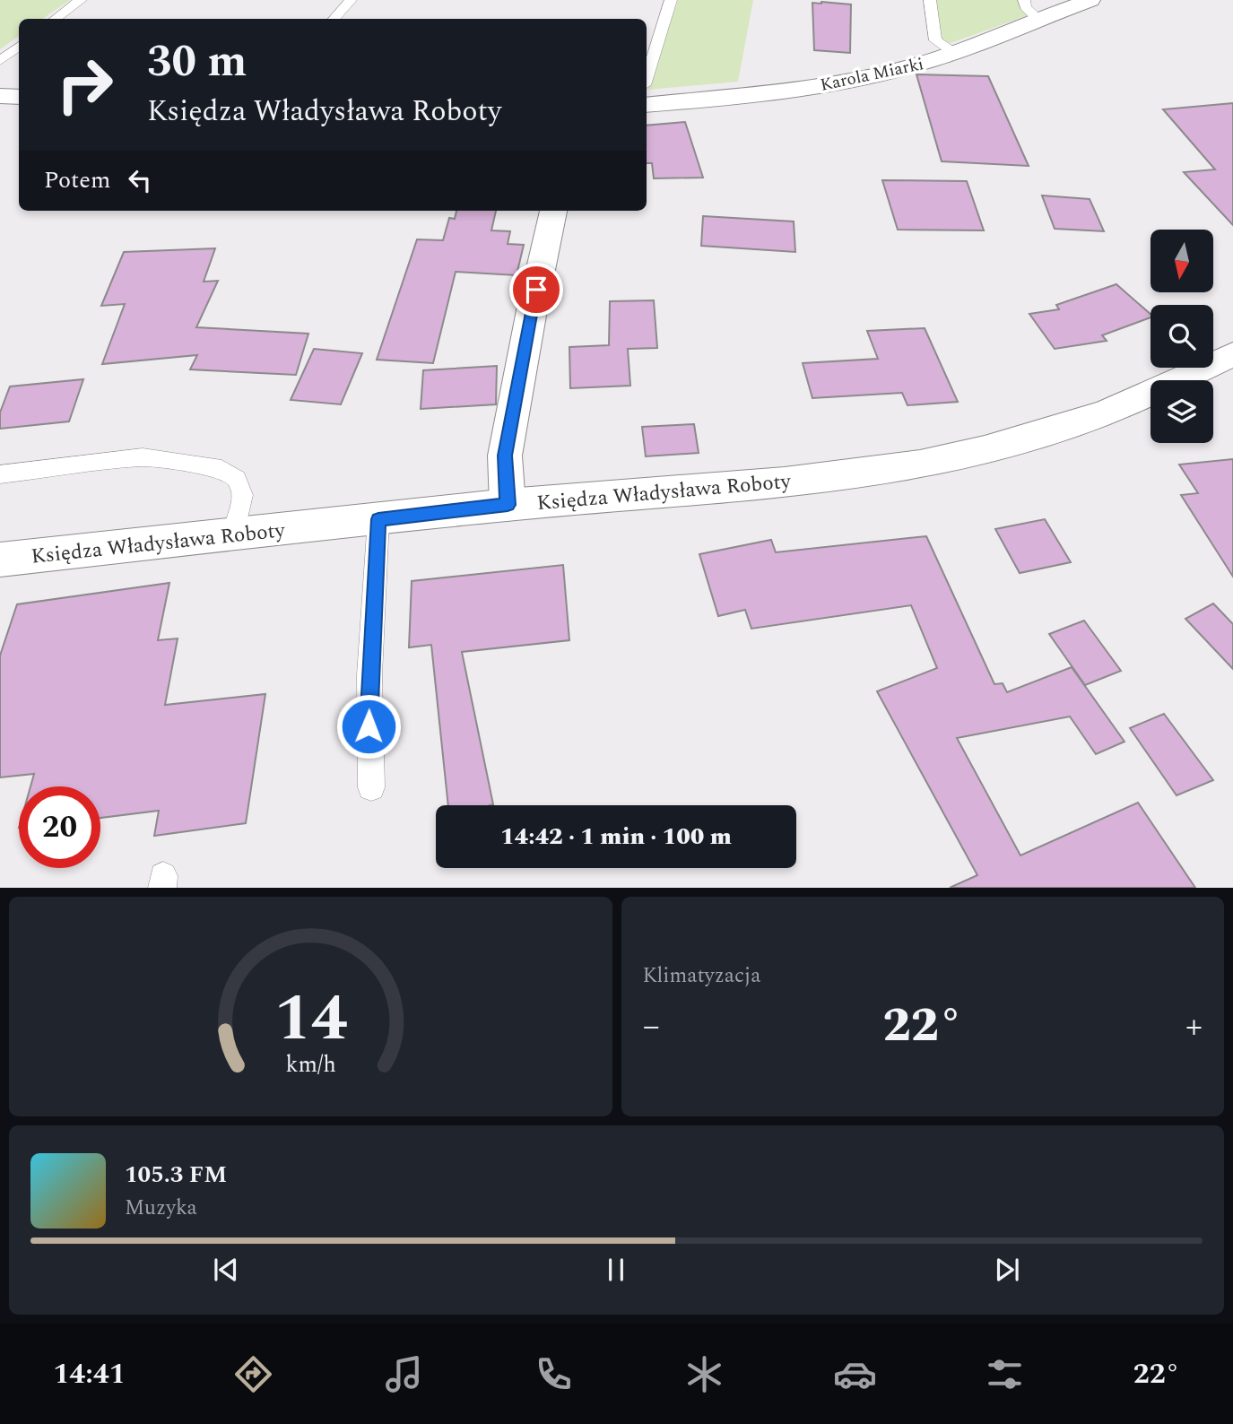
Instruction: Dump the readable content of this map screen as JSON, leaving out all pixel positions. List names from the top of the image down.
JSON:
{
  "streets": {
    "street": ["Karola Miarki", "Księdza Władysława Roboty"]
  },
  "north": "bottom",
  "page": {
    "turn": ["30 m", "Księdza Władysława Roboty"],
    "then": "Potem",
    "limit": "20",
    "trip": "14:42 · 1 min · 100 m",
    "tile": "Klimatyzacja",
    "heat": ["−", "22°", "+"],
    "song": ["105.3 FM", "Muzyka"],
    "tabs": ["14:41", "22°"],
    "gauge": ["14", "km/h"]
  }
}
